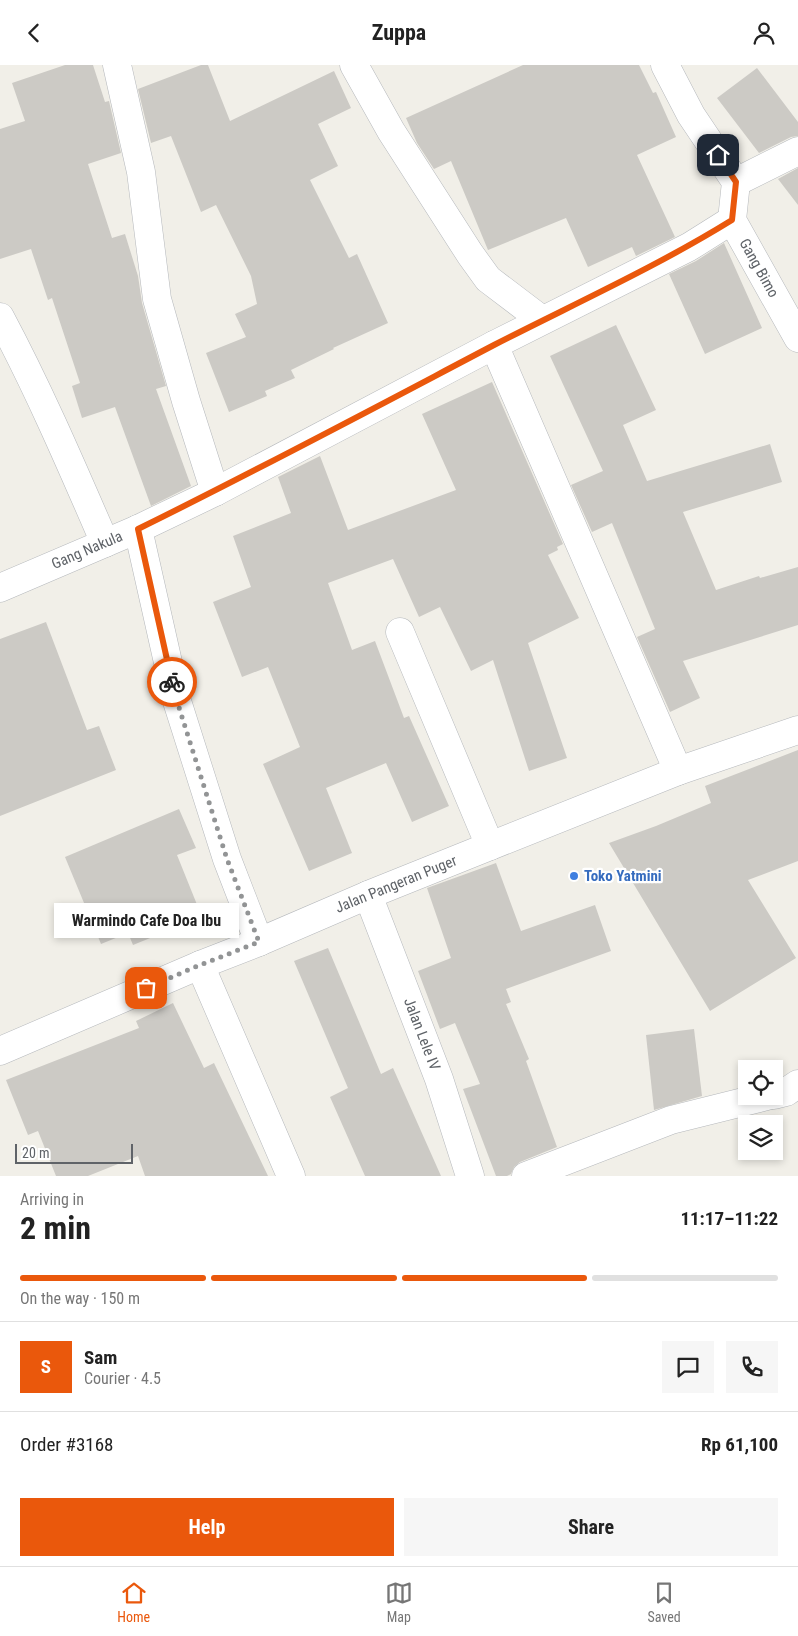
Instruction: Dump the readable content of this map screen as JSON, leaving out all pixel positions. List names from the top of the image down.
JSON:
{
  "streets": {
    "street": [
      "Gang Bimo",
      "Gang Nakula",
      "Jalan Pangeran Puger",
      "Jalan Lele IV"
    ]
  },
  "crossings": [
    ["Gang Bimo", "Gang Nakula"],
    ["Jalan Pangeran Puger", "Jalan Lele IV"]
  ],
  "places": ["Toko Yatmini", "Warmindo Cafe Doa Ibu"],
  "scale_bar": "20 m",
  "page": {
    "header": "Zuppa",
    "bubble": "Warmindo Cafe Doa Ibu",
    "scale": "20 m",
    "heading": ["2 min", "Arriving in", "11:17–11:22"],
    "panel": [
      "Sam",
      "Courier · 4.5",
      "Order #3168",
      "Rp 61,100"
    ],
    "bar": "On the way · 150 m",
    "round": "S",
    "buttons": ["Help", "Share"],
    "tabs": ["Home", "Map", "Saved"]
  }
}
